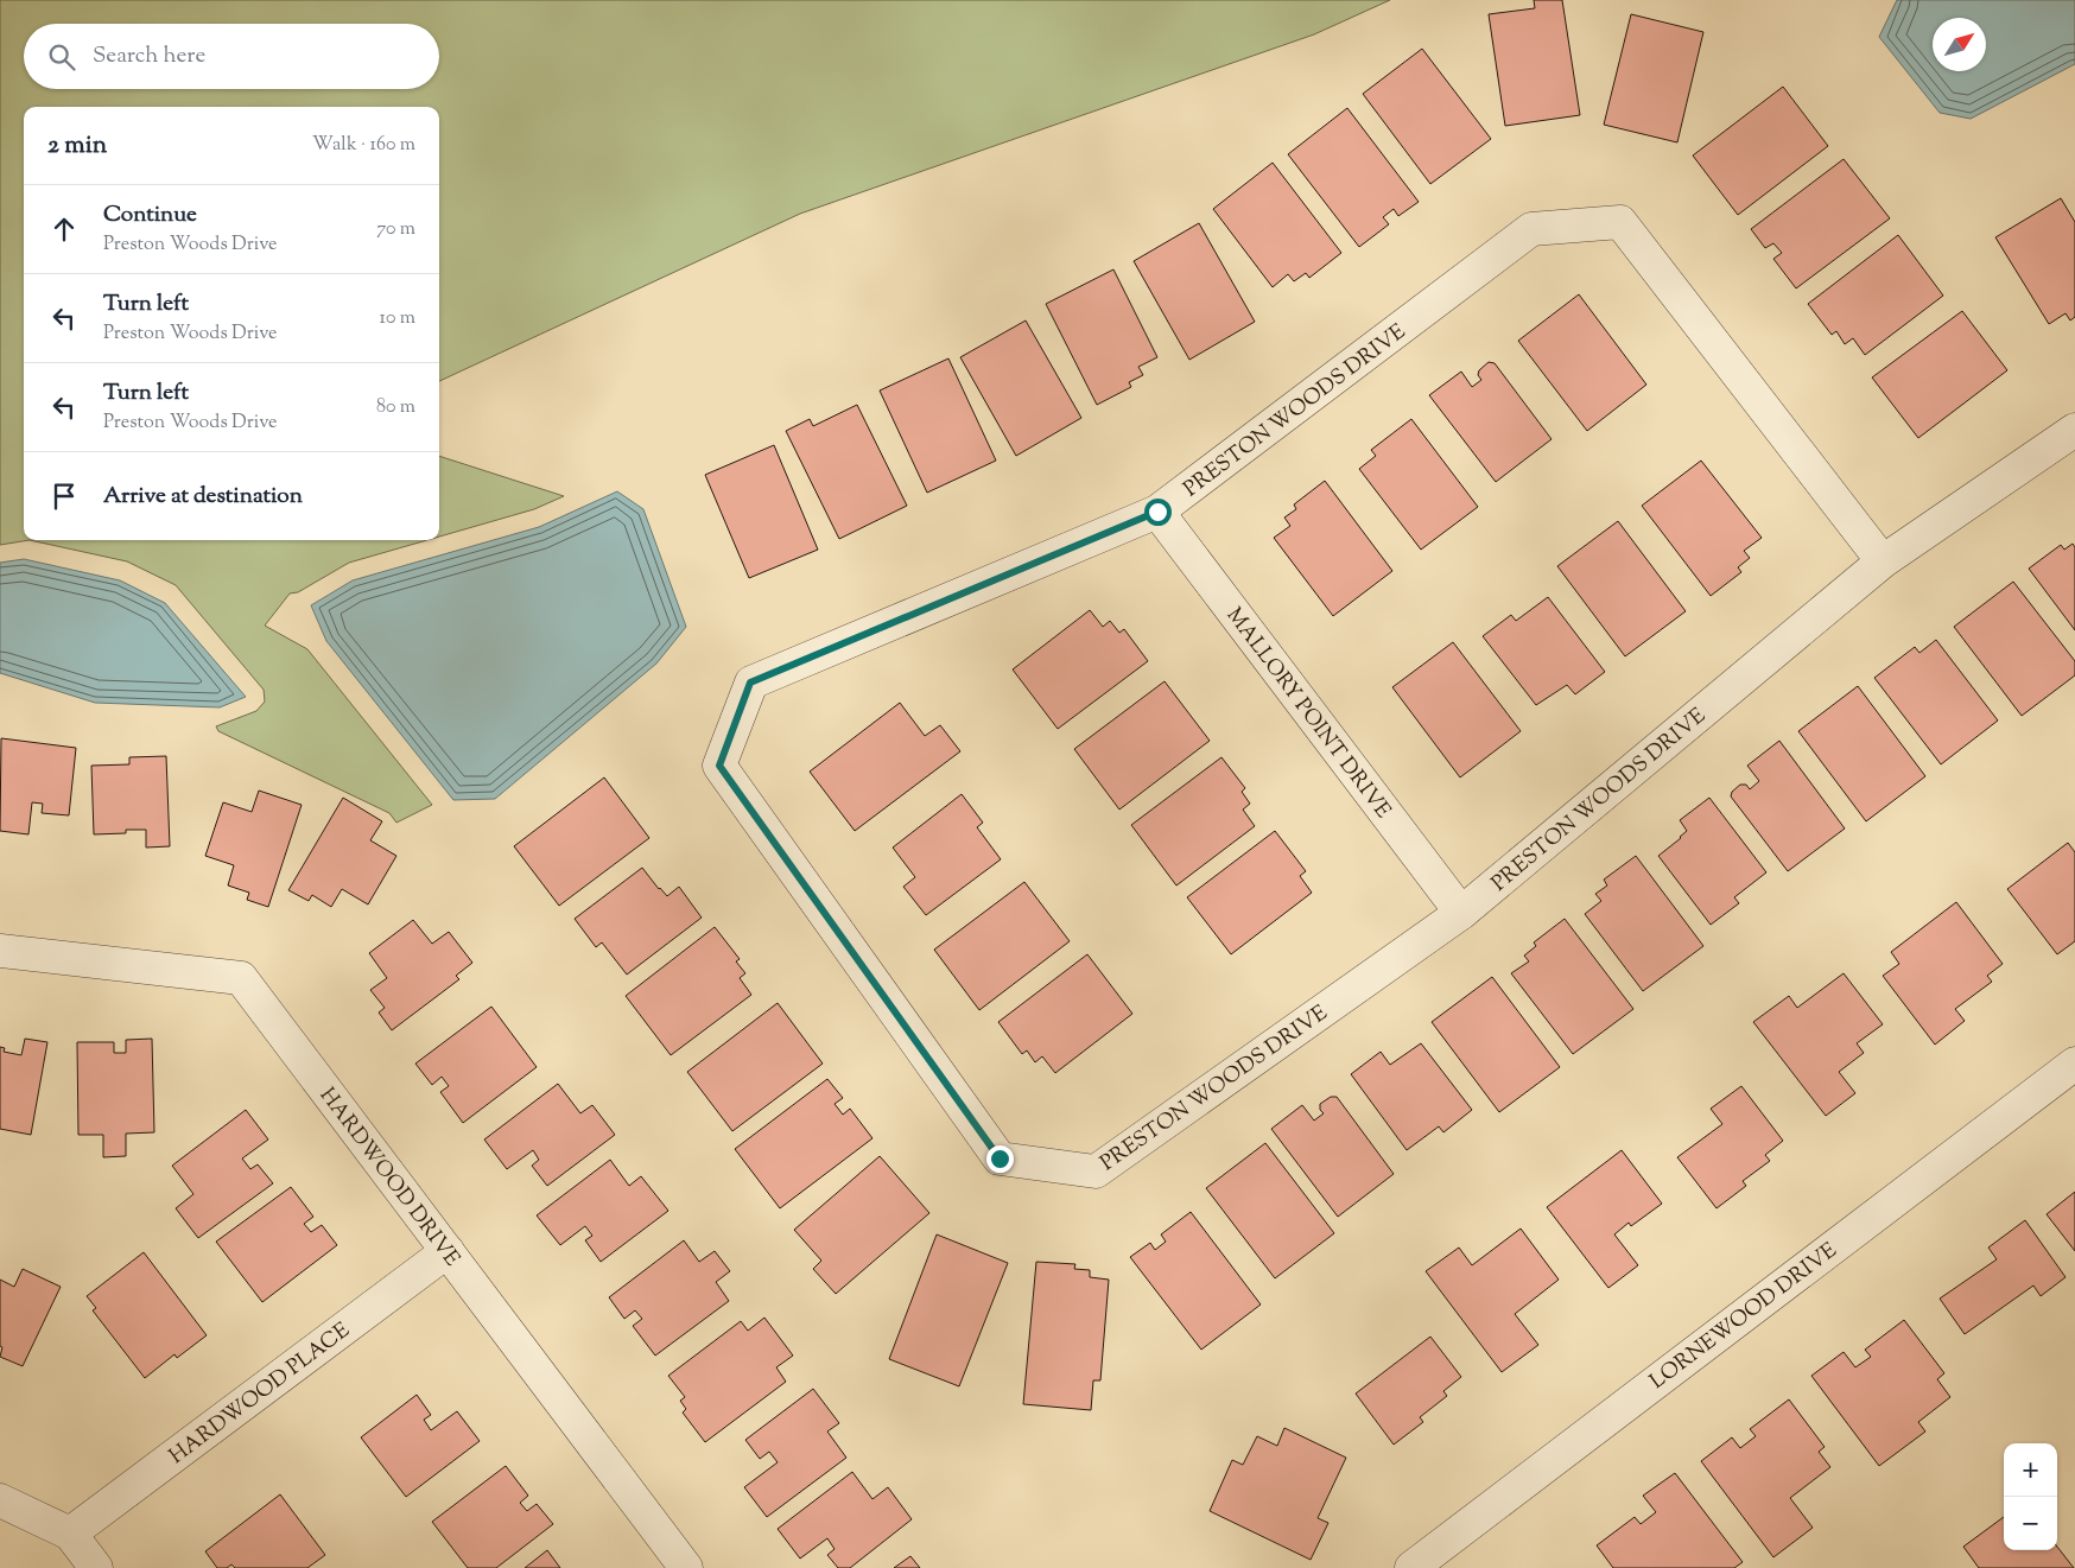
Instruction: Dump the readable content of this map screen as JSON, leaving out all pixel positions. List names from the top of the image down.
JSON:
{
  "streets": {
    "street": [
      "PRESTON WOODS DRIVE",
      "MALLORY POINT DRIVE",
      "HARDWOOD DRIVE",
      "LORNEWOOD DRIVE",
      "HARDWOOD PLACE"
    ]
  },
  "crossings": [
    ["PRESTON WOODS DRIVE", "MALLORY POINT DRIVE"],
    ["HARDWOOD DRIVE", "HARDWOOD PLACE"]
  ],
  "north": "top right",
  "page": {
    "search": "Search here",
    "heading": ["2 min", "Walk · 160 m"],
    "list": [
      ["Continue", "Preston Woods Drive", "70 m"],
      ["Turn left", "Preston Woods Drive", "10 m"],
      ["Turn left", "Preston Woods Drive", "80 m"],
      "Arrive at destination"
    ],
    "map_buttons": ["+", "−"]
  }
}
